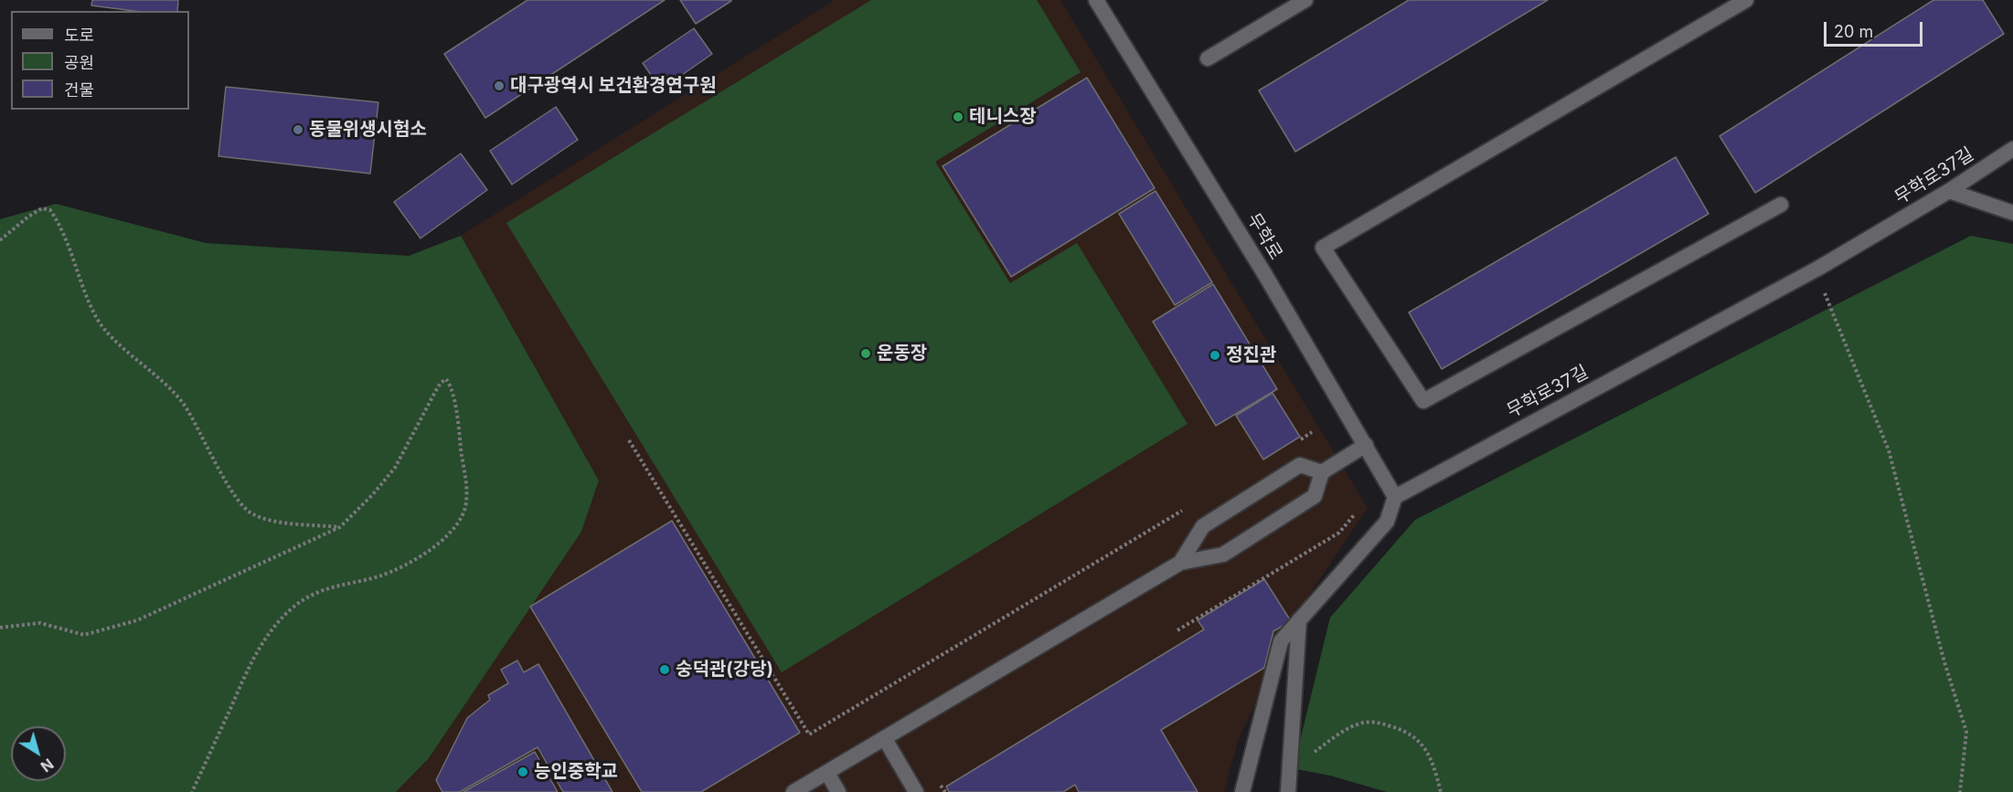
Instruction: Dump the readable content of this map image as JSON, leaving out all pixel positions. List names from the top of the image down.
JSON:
{
  "streets": {
    "street": ["무학로37길", "무학로"]
  },
  "crossings": [
    ["무학로37길", "무학로"]
  ],
  "places": [
    "대구광역시 보건환경연구원",
    "테니스장",
    "동물위생시험소",
    "운동장",
    "정진관",
    "숭덕관(강당)",
    "능인중학교"
  ],
  "legend": ["도로", "공원", "건물"],
  "scale_bar": "20 m",
  "north": "bottom right"
}
